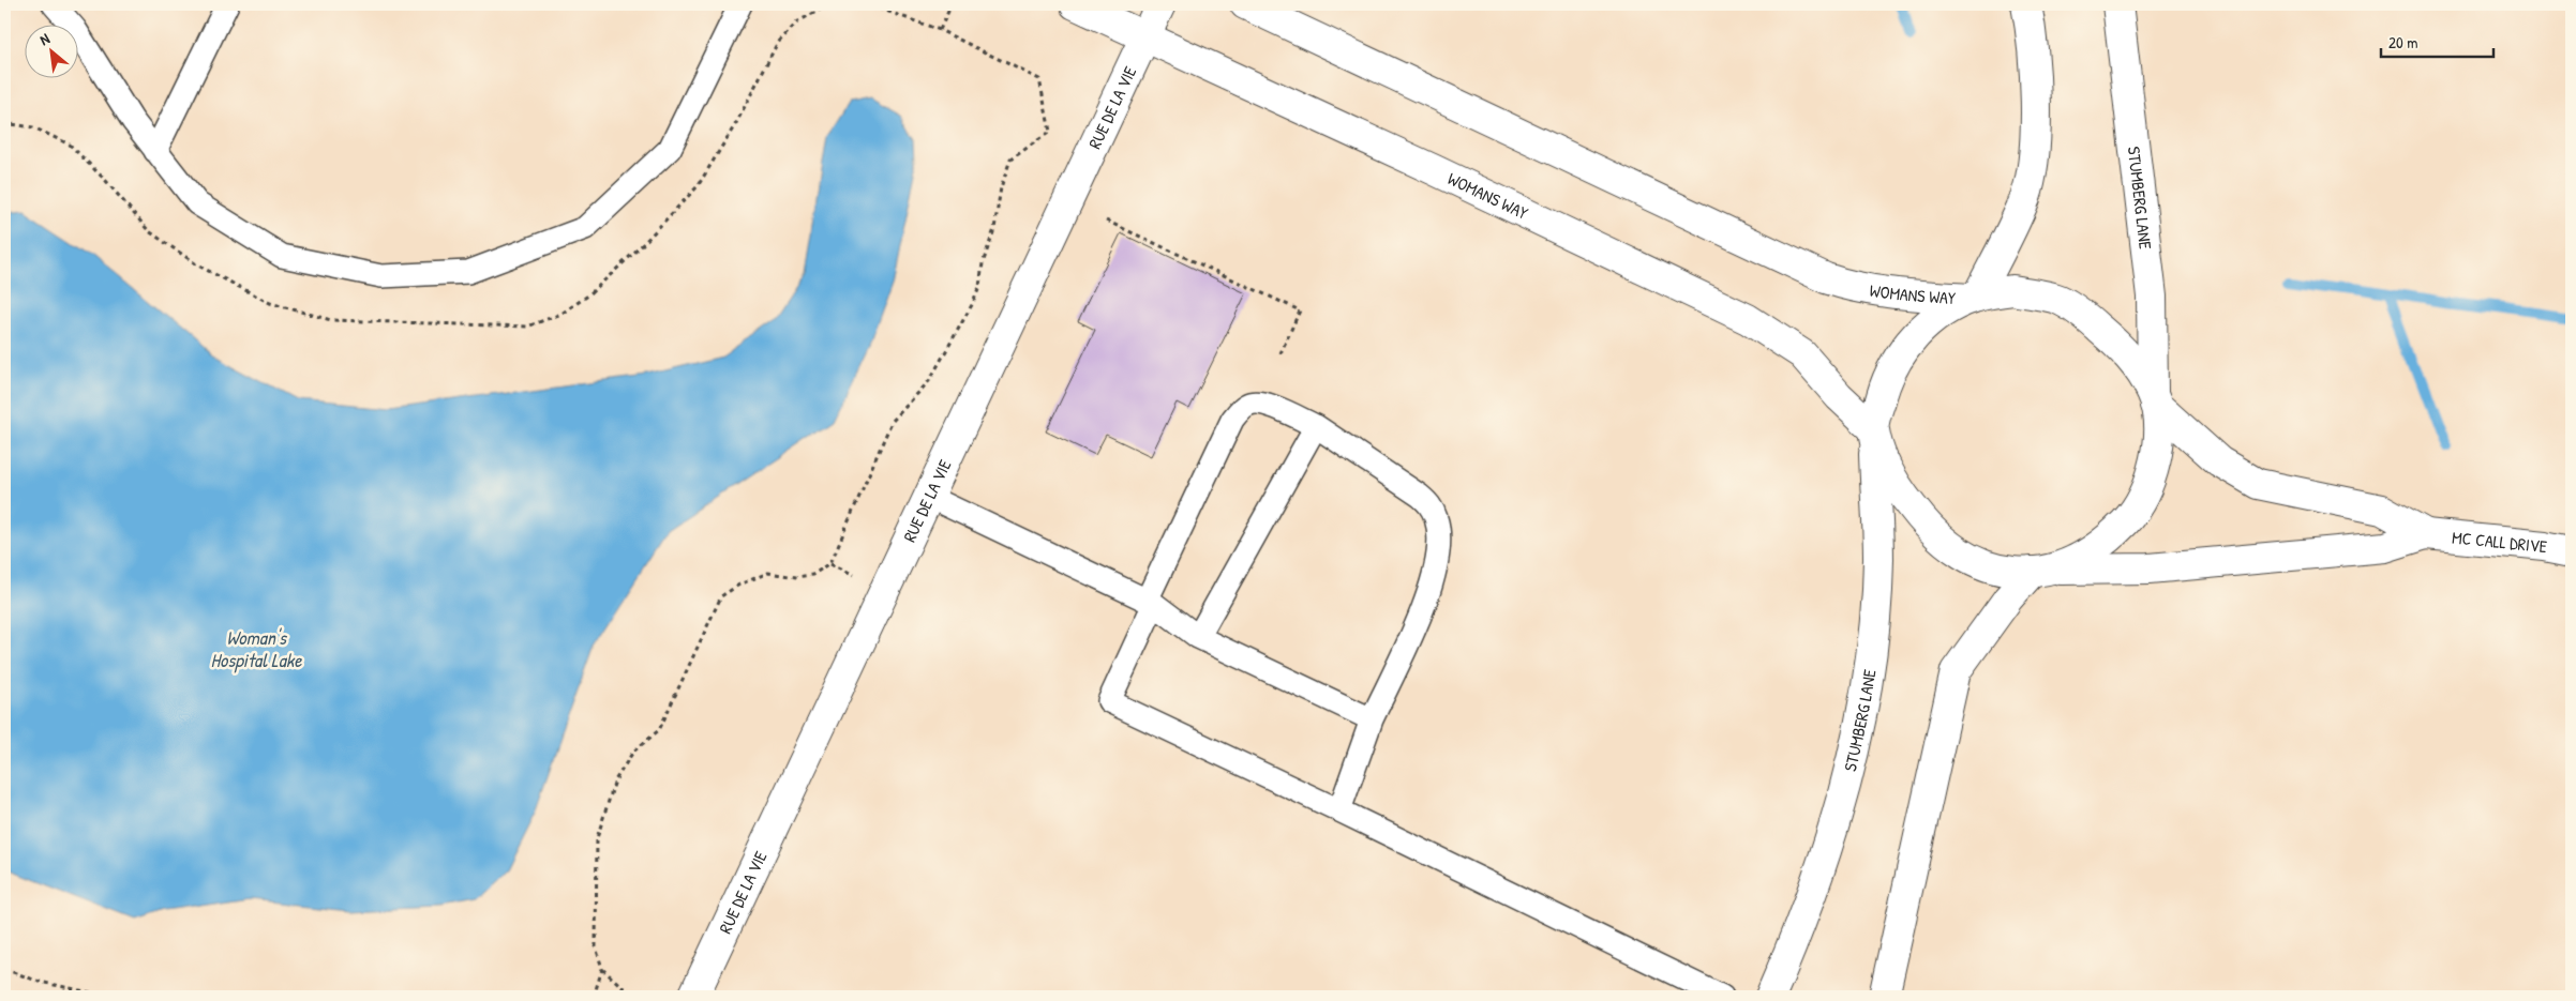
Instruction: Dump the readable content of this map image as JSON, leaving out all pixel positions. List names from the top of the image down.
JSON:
{
  "streets": {
    "main road": [
      "RUE DE LA VIE",
      "WOMANS WAY",
      "STUMBERG LANE",
      "MC CALL DRIVE"
    ]
  },
  "crossings": [
    ["RUE DE LA VIE", "WOMANS WAY"],
    ["WOMANS WAY", "STUMBERG LANE"]
  ],
  "water": ["Woman's Hospital Lake"],
  "scale_bar": "20 m",
  "north": "top left"
}
